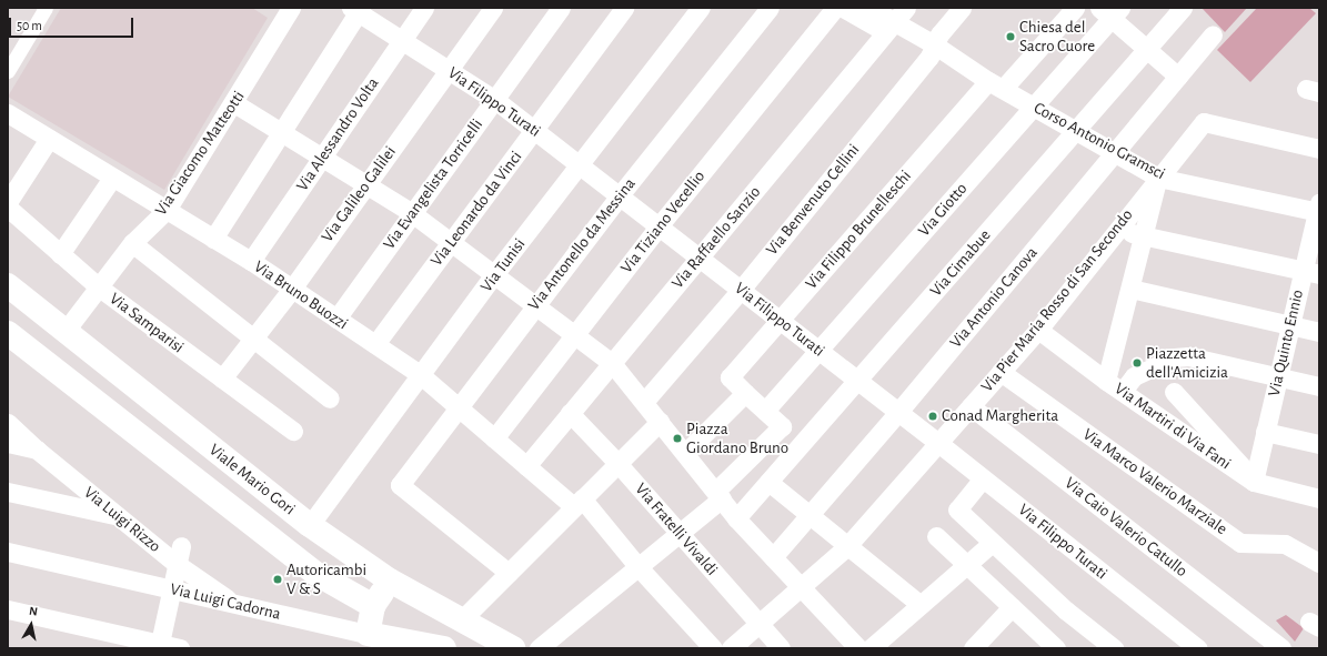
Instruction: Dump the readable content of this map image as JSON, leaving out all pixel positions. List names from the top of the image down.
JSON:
{
  "streets": {
    "street": [
      "Via Filippo Turati",
      "Via Alessandro Volta",
      "Corso Antonio Gramsci",
      "Via Giacomo Matteotti",
      "Via Evangelista Torricelli",
      "Via Galileo Galilei",
      "Via Benvenuto Cellini",
      "Via Leonardo da Vinci",
      "Via Giotto",
      "Via Tiziano Vecellio",
      "Via Filippo Brunelleschi",
      "Via Raffaello Sanzio",
      "Via Antonello da Messina",
      "Via Cimabue",
      "Via Tunisi",
      "Via Bruno Buozzi",
      "Via Antonio Canova",
      "Via Pier Maria Rosso di San Secondo",
      "Via Samparisi",
      "Via Quinto Ennio",
      "Via Martiri di Via Fani",
      "Viale Mario Gori",
      "Via Marco Valerio Marziale",
      "Via Luigi Rizzo",
      "Via Caio Valerio Catullo",
      "Via Fratelli Vivaldi",
      "Via Luigi Cadorna"
    ]
  },
  "crossings": [
    ["Via Filippo Turati", "Via Alessandro Volta"],
    ["Via Filippo Turati", "Via Evangelista Torricelli"],
    ["Via Filippo Turati", "Via Galileo Galilei"],
    ["Via Filippo Turati", "Via Benvenuto Cellini"],
    ["Via Filippo Turati", "Via Leonardo da Vinci"],
    ["Via Filippo Turati", "Via Giotto"],
    ["Via Filippo Turati", "Via Tiziano Vecellio"],
    ["Via Filippo Turati", "Via Filippo Brunelleschi"],
    ["Via Filippo Turati", "Via Raffaello Sanzio"],
    ["Via Filippo Turati", "Via Antonello da Messina"],
    ["Via Filippo Turati", "Via Cimabue"],
    ["Via Filippo Turati", "Via Tunisi"],
    ["Via Filippo Turati", "Via Antonio Canova"],
    ["Via Filippo Turati", "Via Pier Maria Rosso di San Secondo"],
    ["Via Alessandro Volta", "Via Bruno Buozzi"],
    ["Corso Antonio Gramsci", "Via Benvenuto Cellini"],
    ["Corso Antonio Gramsci", "Via Giotto"],
    ["Corso Antonio Gramsci", "Via Filippo Brunelleschi"],
    ["Corso Antonio Gramsci", "Via Raffaello Sanzio"],
    ["Corso Antonio Gramsci", "Via Cimabue"],
    ["Corso Antonio Gramsci", "Via Antonio Canova"],
    ["Corso Antonio Gramsci", "Via Pier Maria Rosso di San Secondo"],
    ["Corso Antonio Gramsci", "Via Quinto Ennio"],
    ["Via Giacomo Matteotti", "Via Bruno Buozzi"],
    ["Via Giacomo Matteotti", "Via Samparisi"],
    ["Via Giacomo Matteotti", "Viale Mario Gori"],
    ["Via Evangelista Torricelli", "Via Bruno Buozzi"],
    ["Via Galileo Galilei", "Via Bruno Buozzi"],
    ["Via Galileo Galilei", "Via Samparisi"],
    ["Via Leonardo da Vinci", "Via Bruno Buozzi"],
    ["Via Tiziano Vecellio", "Via Bruno Buozzi"],
    ["Via Raffaello Sanzio", "Via Bruno Buozzi"],
    ["Via Raffaello Sanzio", "Via Fratelli Vivaldi"],
    ["Via Antonello da Messina", "Via Bruno Buozzi"],
    ["Via Tunisi", "Via Bruno Buozzi"],
    ["Via Tunisi", "Viale Mario Gori"],
    ["Via Pier Maria Rosso di San Secondo", "Via Martiri di Via Fani"],
    ["Via Pier Maria Rosso di San Secondo", "Via Marco Valerio Marziale"],
    ["Via Pier Maria Rosso di San Secondo", "Via Caio Valerio Catullo"],
    ["Via Pier Maria Rosso di San Secondo", "Via Fratelli Vivaldi"],
    ["Via Quinto Ennio", "Via Martiri di Via Fani"],
    ["Via Luigi Rizzo", "Via Luigi Cadorna"]
  ],
  "places": [
    "Chiesa del Sacro Cuore",
    "Piazzetta dell'Amicizia",
    "Conad Margherita",
    "Piazza Giordano Bruno",
    "Autoricambi V & S"
  ],
  "scale_bar": "50 m",
  "north": "top"
}
